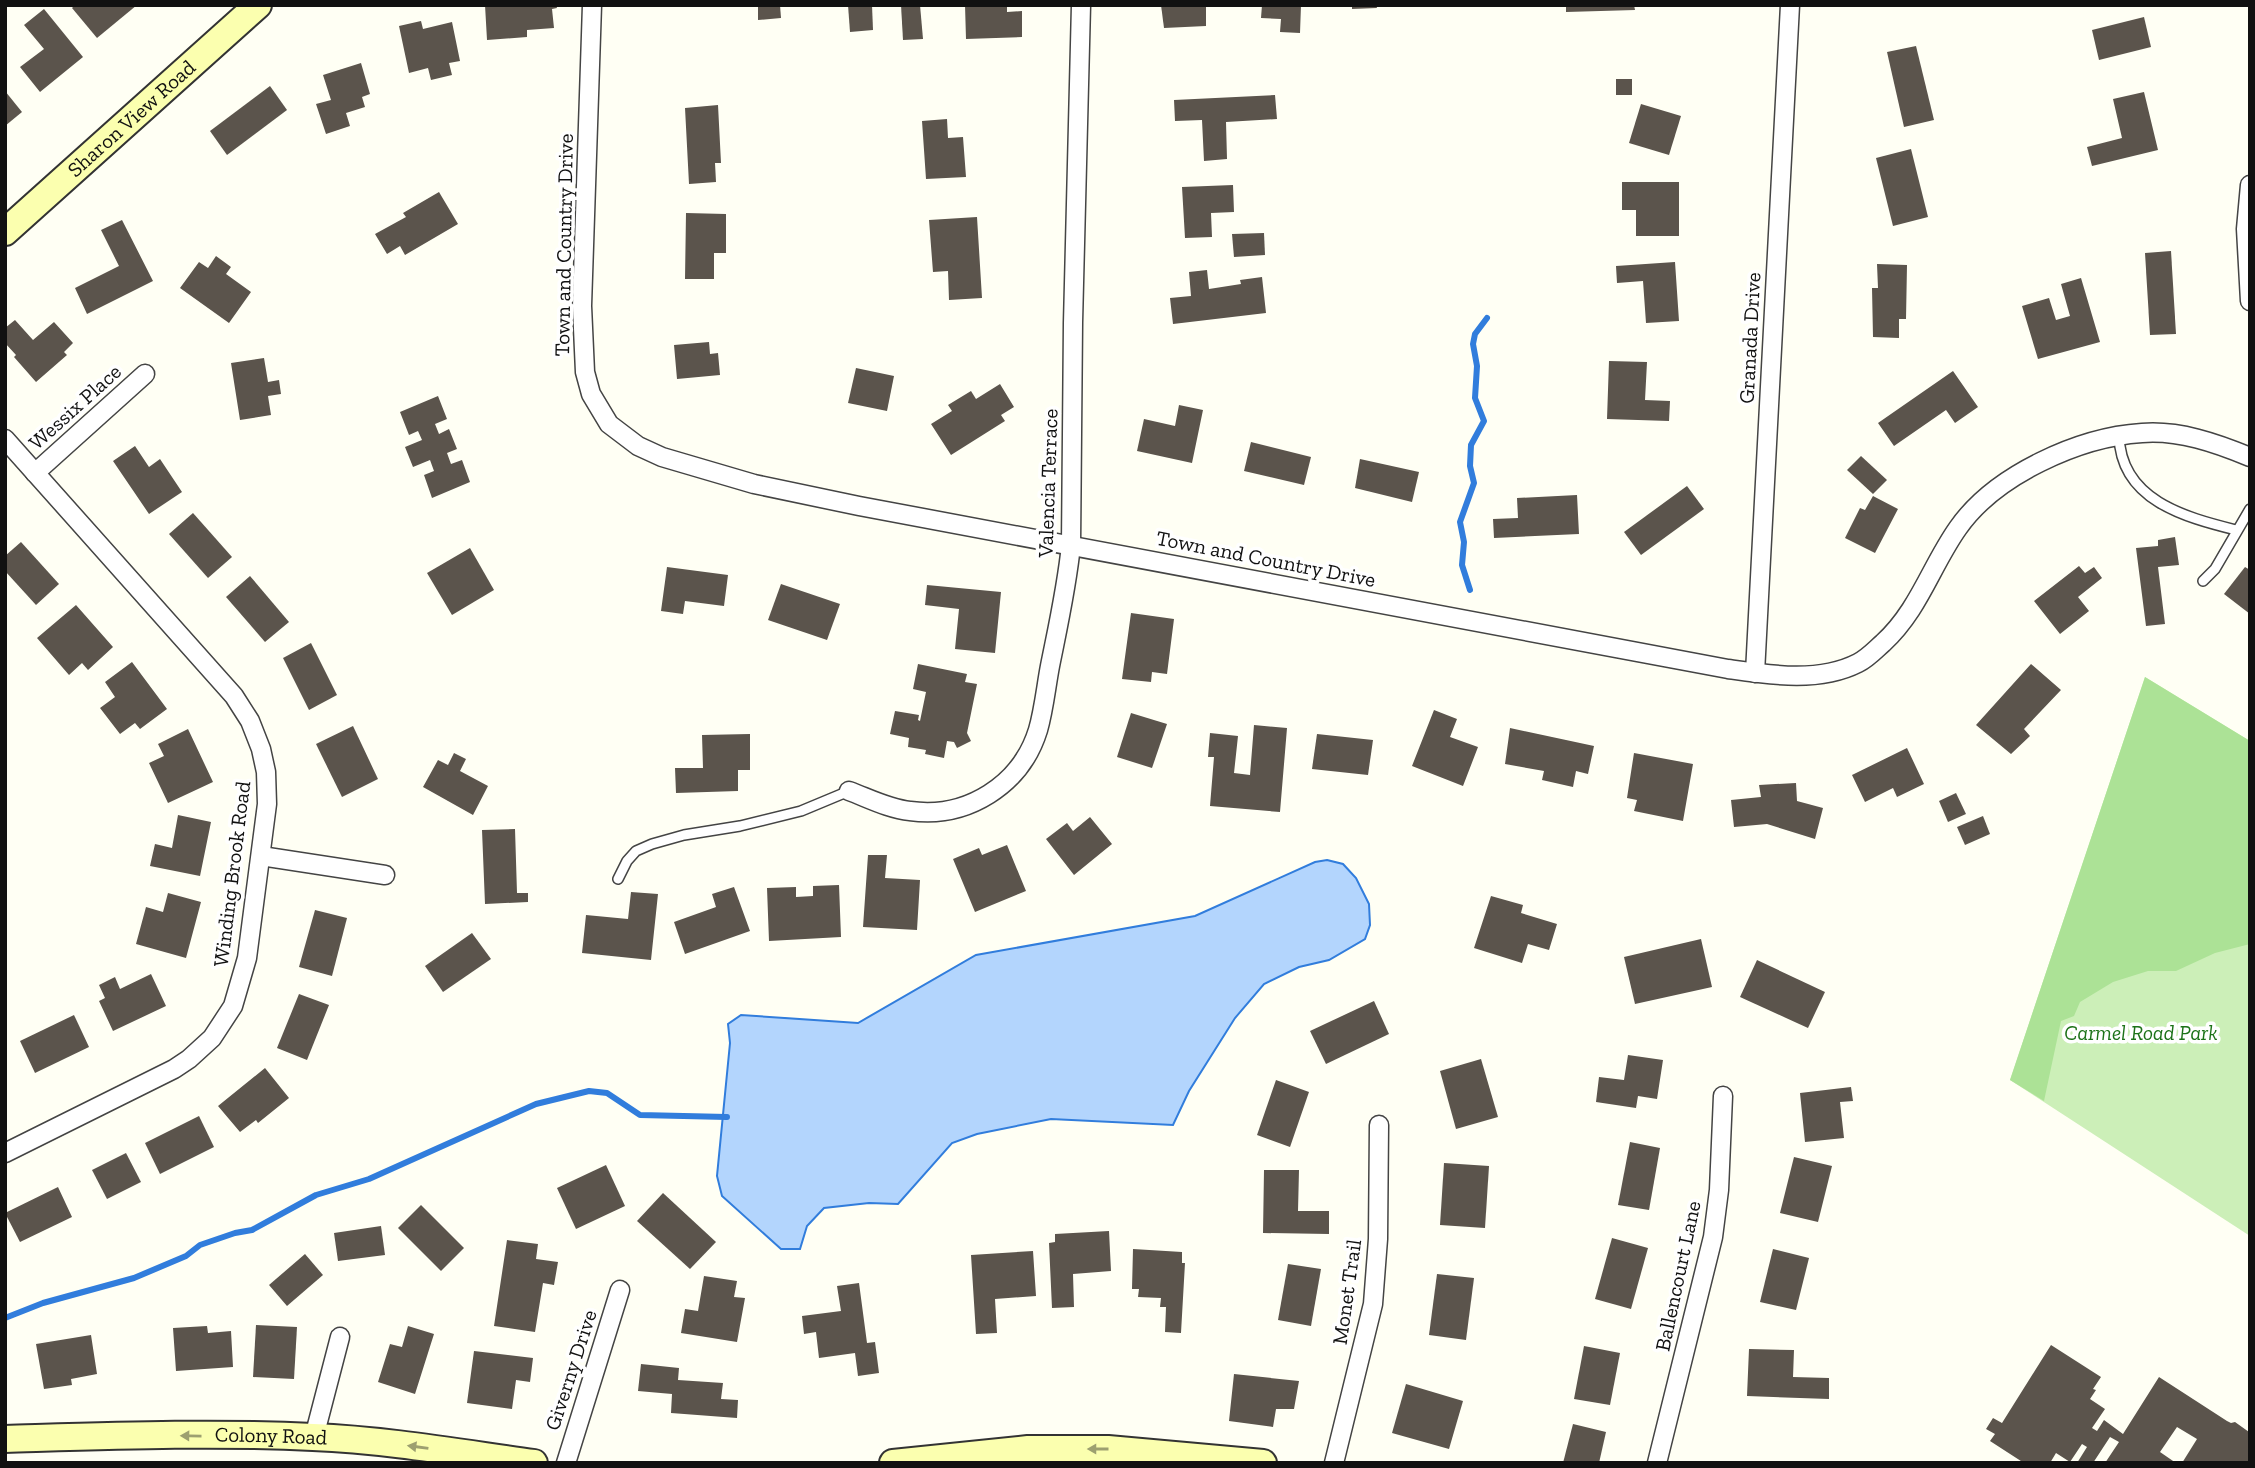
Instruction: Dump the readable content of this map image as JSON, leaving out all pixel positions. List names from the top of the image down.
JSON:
{
  "streets": {
    "main road": ["Sharon View Road", "Colony Road"],
    "street": [
      "Town and Country Drive",
      "Granada Drive",
      "Wessix Place",
      "Valencia Terrace",
      "Winding Brook Road",
      "Ballencourt Lane",
      "Monet Trail",
      "Giverny Drive"
    ]
  },
  "crossings": [
    ["Town and Country Drive", "Granada Drive"],
    ["Town and Country Drive", "Valencia Terrace"],
    ["Wessix Place", "Winding Brook Road"]
  ],
  "one_way": ["Colony Road"],
  "parks": ["Carmel Road Park"]
}
